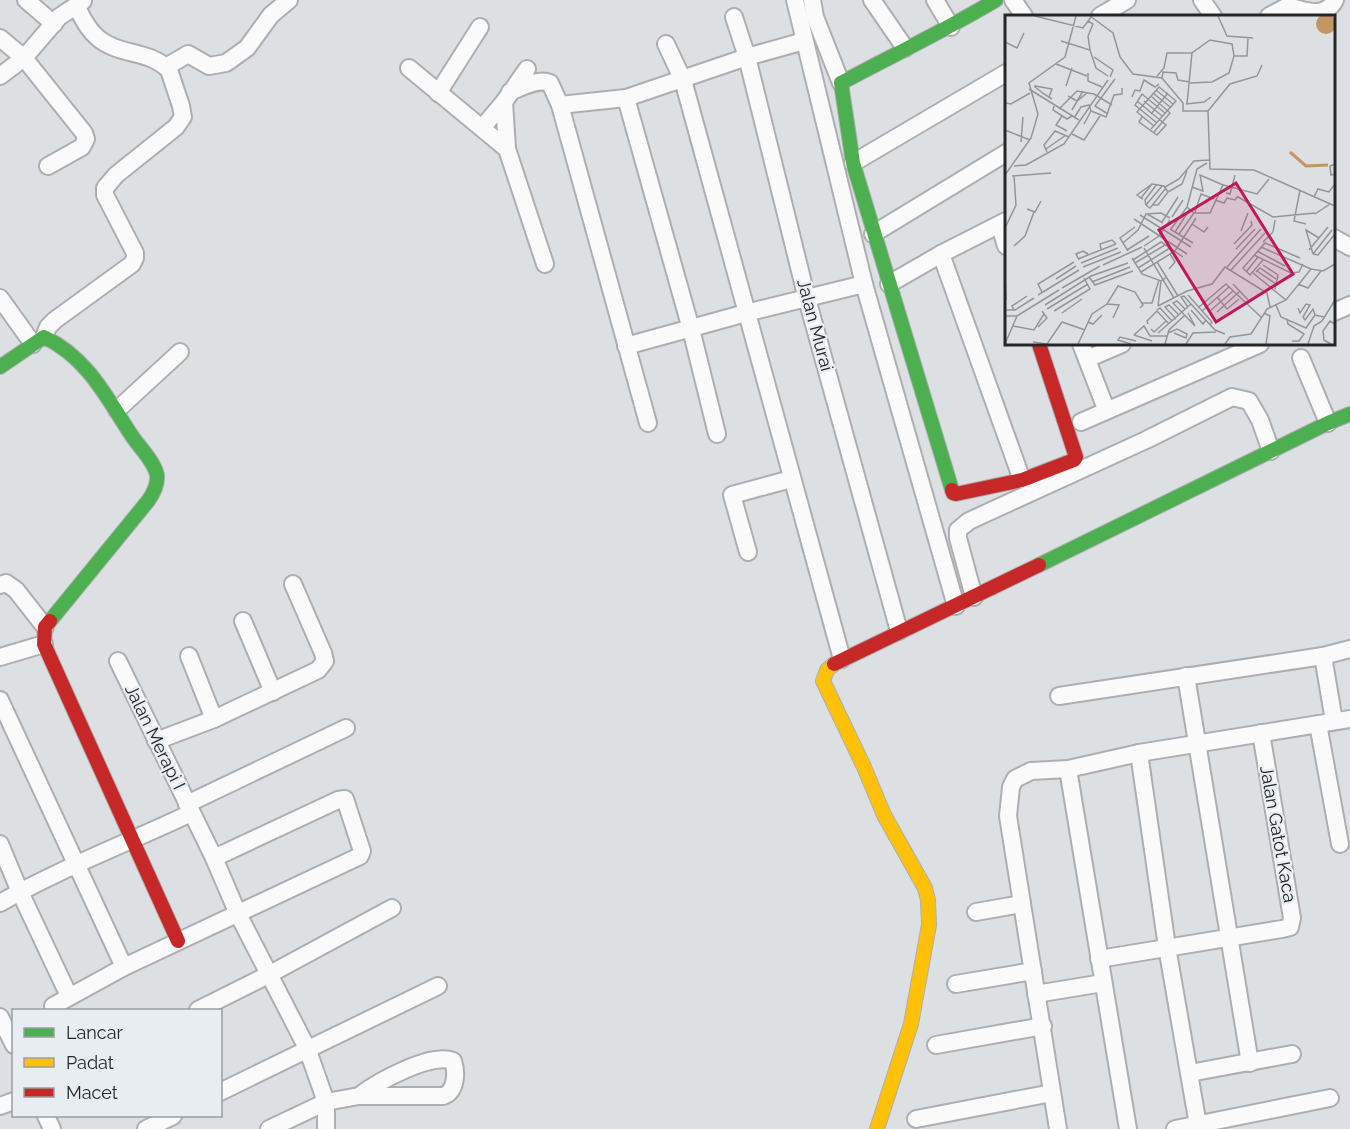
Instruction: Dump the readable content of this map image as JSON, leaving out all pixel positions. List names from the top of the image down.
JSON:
{
  "streets": {
    "street": ["Jalan Murai", "Jalan Merapi I", "Jalan Gatot Kaca"]
  },
  "legend": ["Lancar", "Padat", "Macet"]
}
